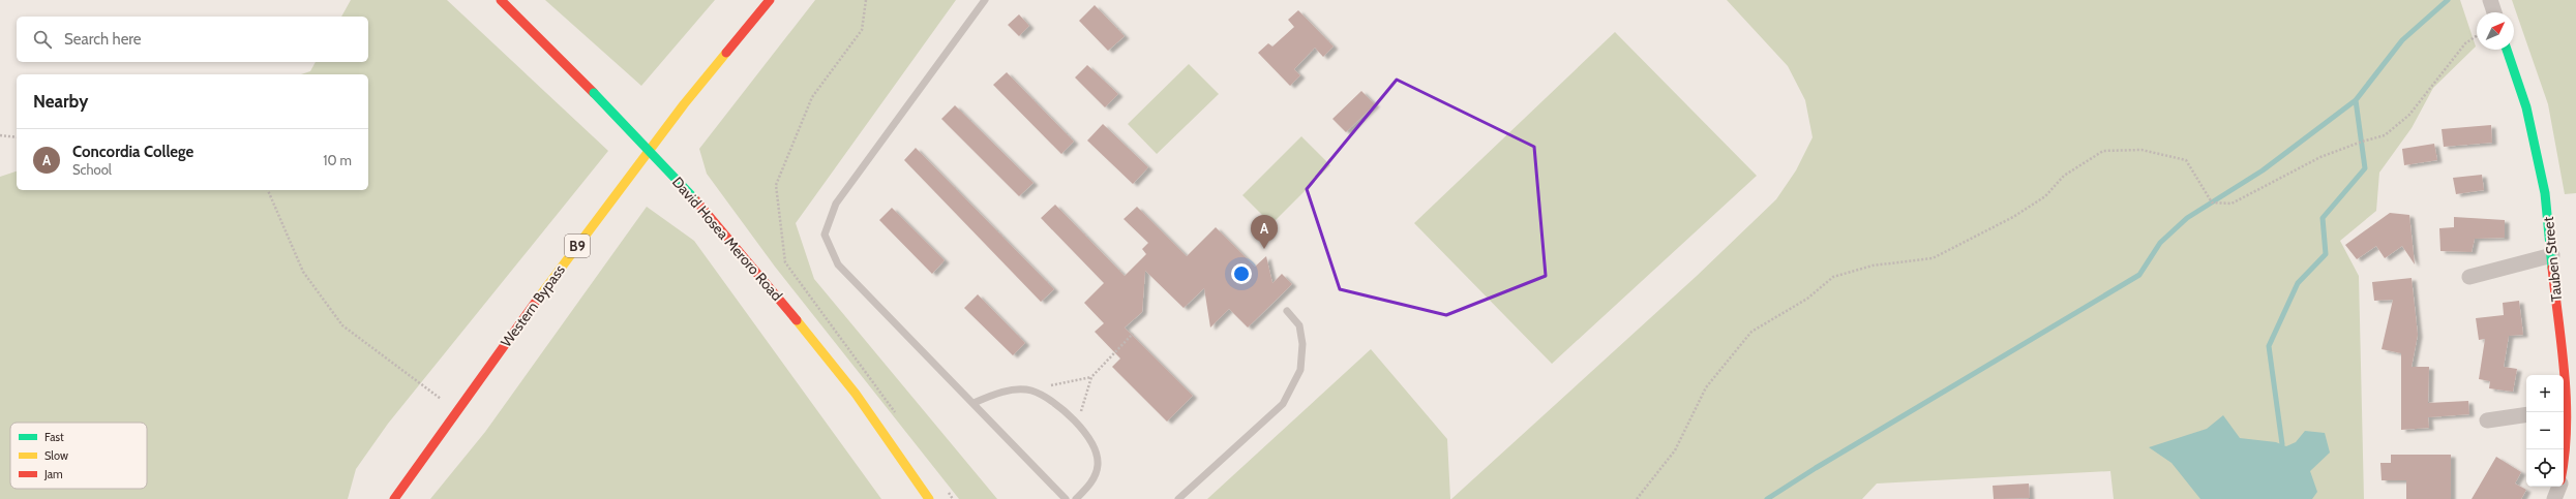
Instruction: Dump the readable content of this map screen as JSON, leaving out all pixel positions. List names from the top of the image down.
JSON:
{
  "streets": {
    "main road": [
      "David Hosea Meroro Road",
      "B9",
      "Tauben Street",
      "Western Bypass"
    ]
  },
  "legend": ["Fast", "Slow", "Jam"],
  "north": "top right",
  "page": {
    "search": "Search here",
    "heading": "Nearby",
    "list": [
      {
        "mark": "A",
        "name": "Concordia College",
        "note": "School",
        "value": "10 m"
      }
    ],
    "pins": "A",
    "map_buttons": ["+", "−"]
  }
}
